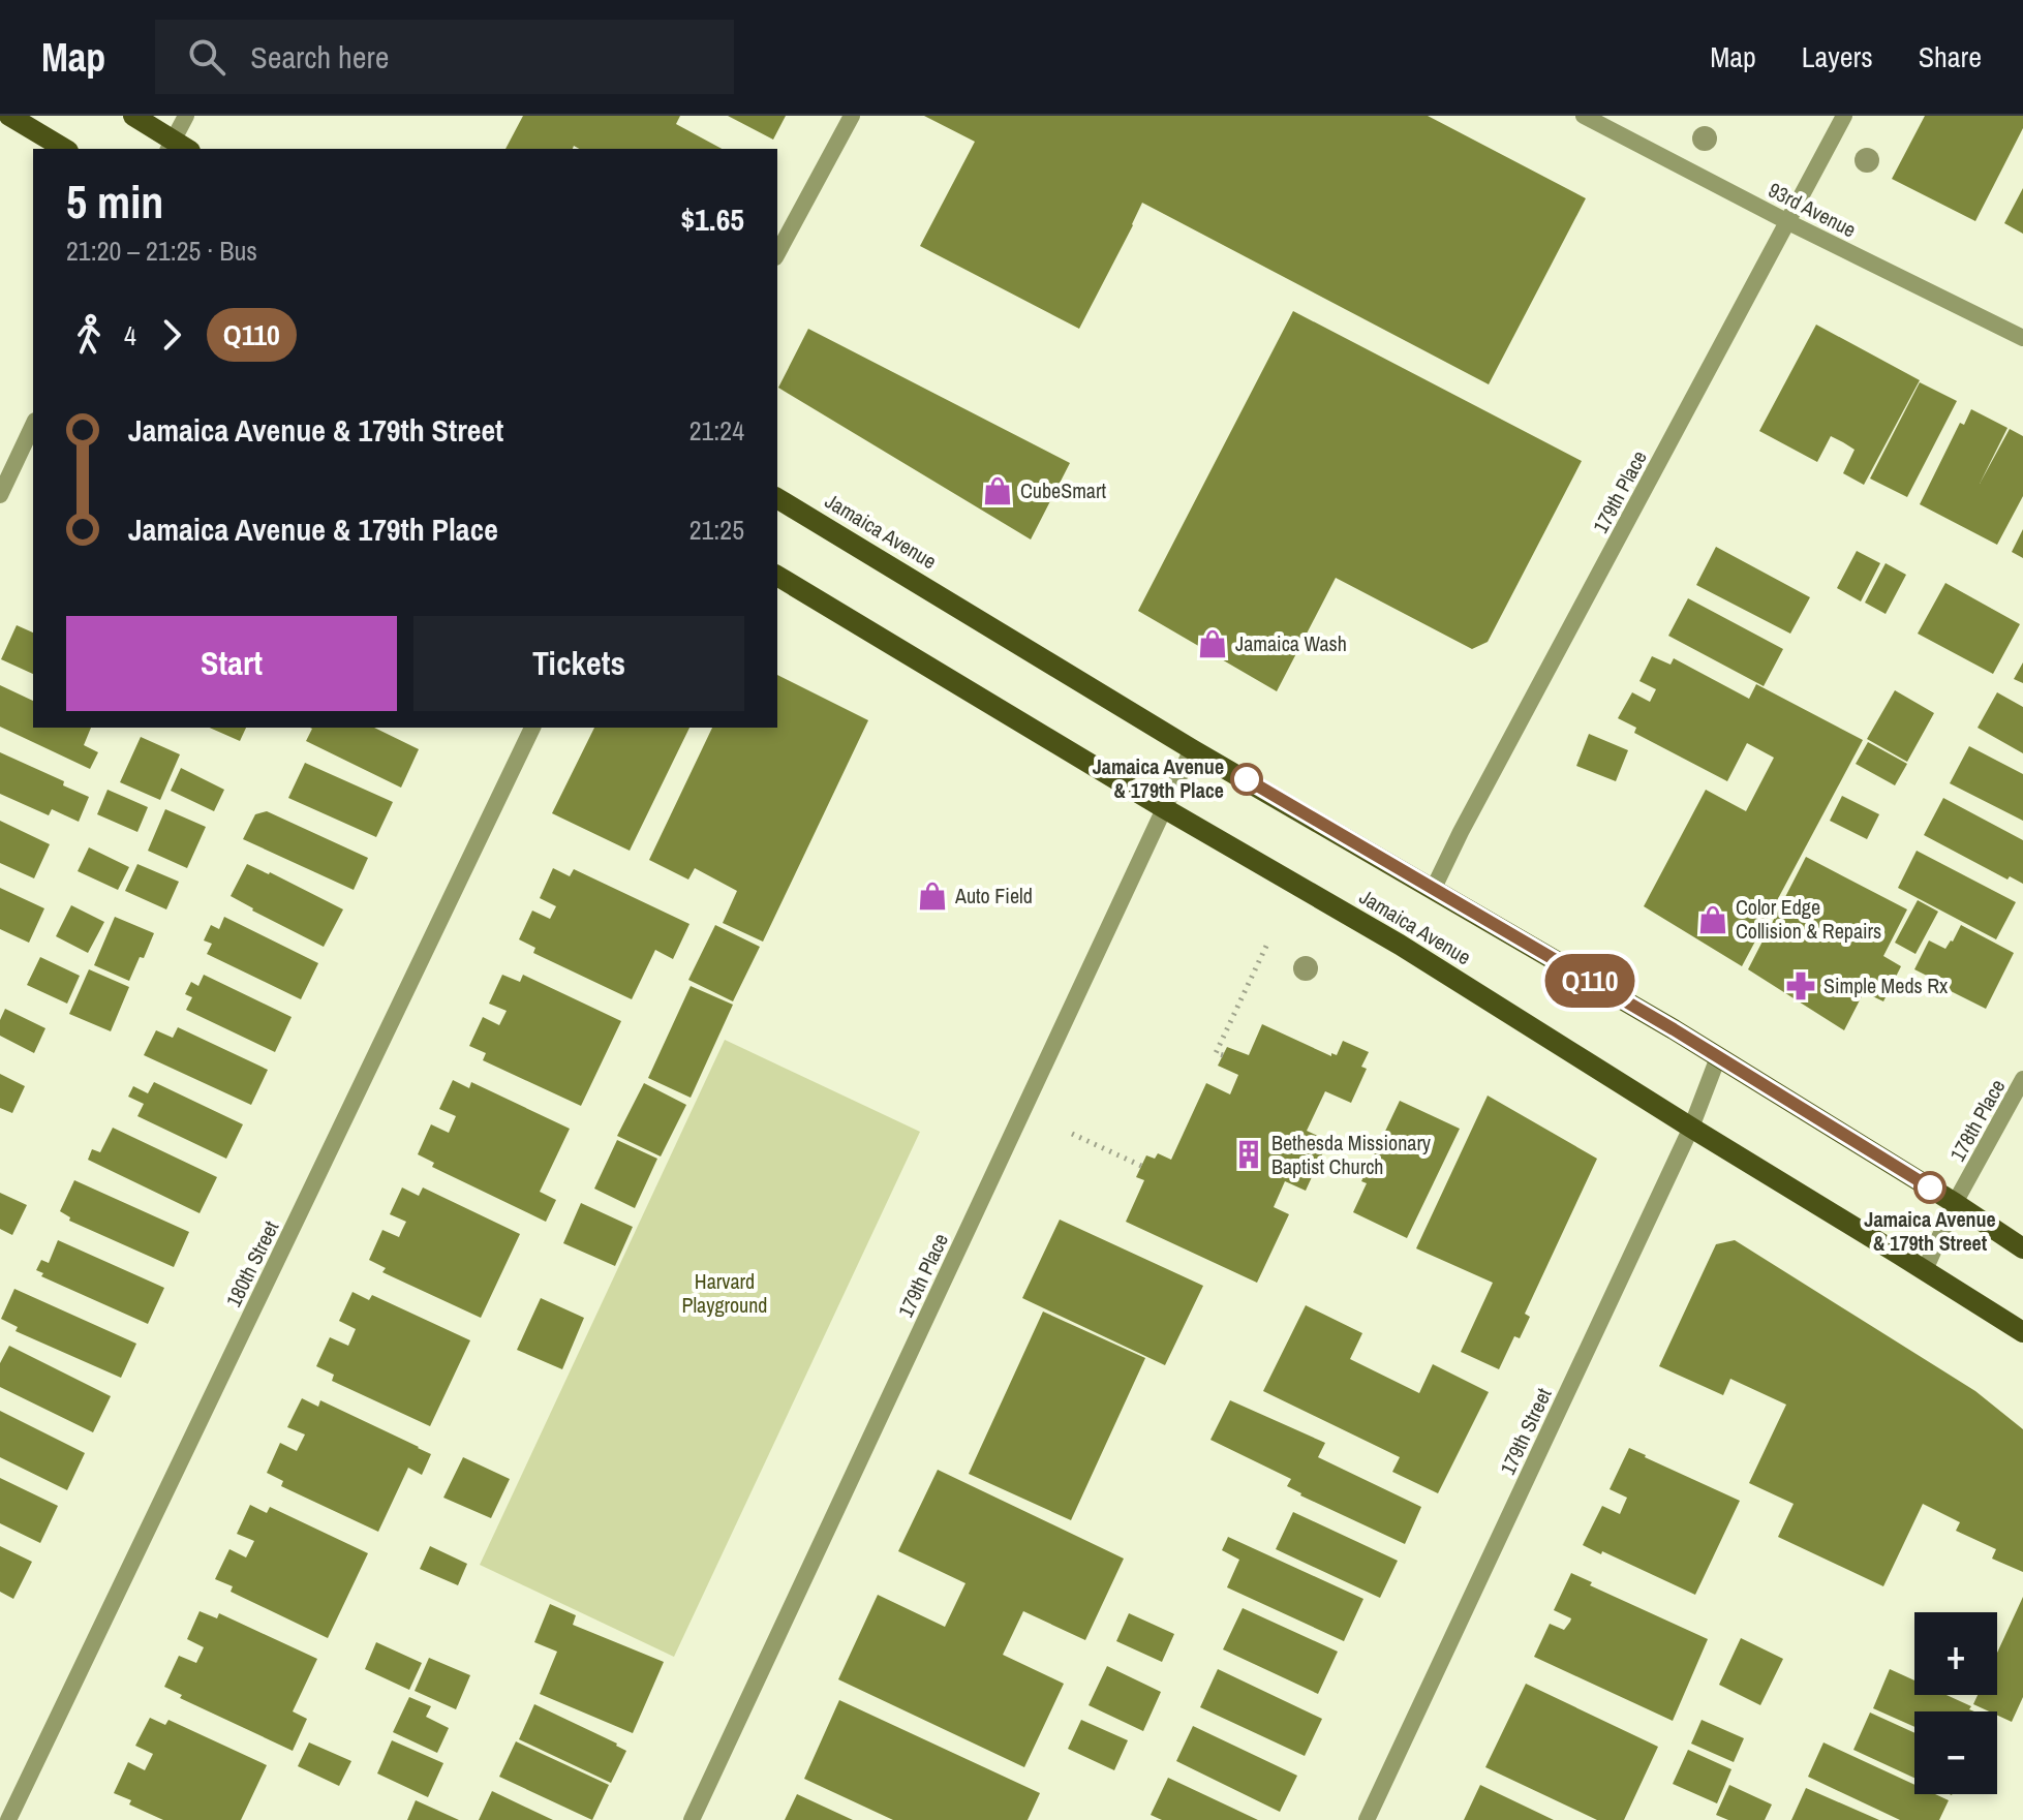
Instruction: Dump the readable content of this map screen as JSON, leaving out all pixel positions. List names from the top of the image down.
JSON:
{
  "streets": {
    "main road": ["Jamaica Avenue"],
    "street": [
      "93rd Avenue",
      "179th Place",
      "178th Place",
      "180th Street",
      "179th Street"
    ]
  },
  "crossings": [
    ["93rd Avenue", "179th Place"],
    ["179th Place", "Jamaica Avenue"],
    ["Jamaica Avenue", "178th Place"],
    ["Jamaica Avenue", "179th Street"]
  ],
  "parks": ["Harvard Playground"],
  "places": {
    "shop": [
      "CubeSmart",
      "Jamaica Wash",
      "Auto Field",
      "Color Edge Collision & Repairs"
    ],
    "other": ["Jamaica Avenue & 179th Place", "Jamaica Avenue & 179th Street"],
    "pharmacy": ["Simple Meds Rx"],
    "building": ["Bethesda Missionary Baptist Church"]
  },
  "lines": ["bus line Q110"],
  "page": {
    "header": "Map",
    "search": "Search here",
    "nav": ["Map", "Layers", "Share"],
    "on_map": "Q110",
    "heading": ["5 min", "21:20 – 21:25 · Bus", "$1.65"],
    "legs": ["4", "Q110"],
    "list": [
      {
        "name": "Jamaica Avenue & 179th Street",
        "value": "21:24"
      },
      {
        "name": "Jamaica Avenue & 179th Place",
        "value": "21:25"
      }
    ],
    "buttons": ["Start", "Tickets"],
    "map_buttons": ["+", "−"]
  }
}
